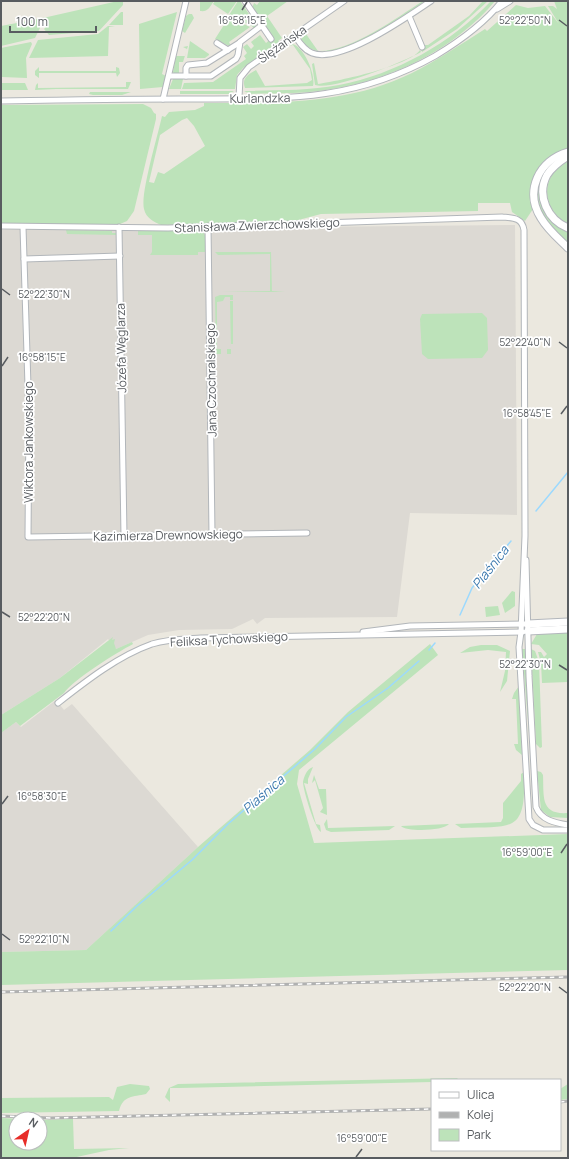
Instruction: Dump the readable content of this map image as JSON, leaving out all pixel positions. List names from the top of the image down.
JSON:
{
  "streets": {
    "street": [
      "Ślężańska",
      "Kurlandzka",
      "Stanisława Zwierzchowskiego",
      "Józefa Węglarza",
      "Jana Czochralskiego",
      "Wiktora Jankowskiego",
      "Kazimierza Drewnowskiego",
      "Feliksa Tychowskiego"
    ]
  },
  "crossings": [
    ["Ślężańska", "Kurlandzka"],
    ["Stanisława Zwierzchowskiego", "Józefa Węglarza"],
    ["Stanisława Zwierzchowskiego", "Jana Czochralskiego"],
    ["Stanisława Zwierzchowskiego", "Wiktora Jankowskiego"],
    ["Józefa Węglarza", "Kazimierza Drewnowskiego"],
    ["Jana Czochralskiego", "Kazimierza Drewnowskiego"],
    ["Wiktora Jankowskiego", "Kazimierza Drewnowskiego"]
  ],
  "water": ["Piaśnica"],
  "legend": ["Ulica", "Kolej", "Park"],
  "scale_bar": "100 m",
  "north": "top right",
  "coordinates": [
    "52°22'50\"N",
    "16°58'15\"E",
    "52°22'30\"N",
    "52°22'40\"N",
    "16°58'45\"E",
    "52°22'20\"N",
    "16°58'30\"E",
    "16°59'00\"E",
    "52°22'10\"N"
  ]
}
